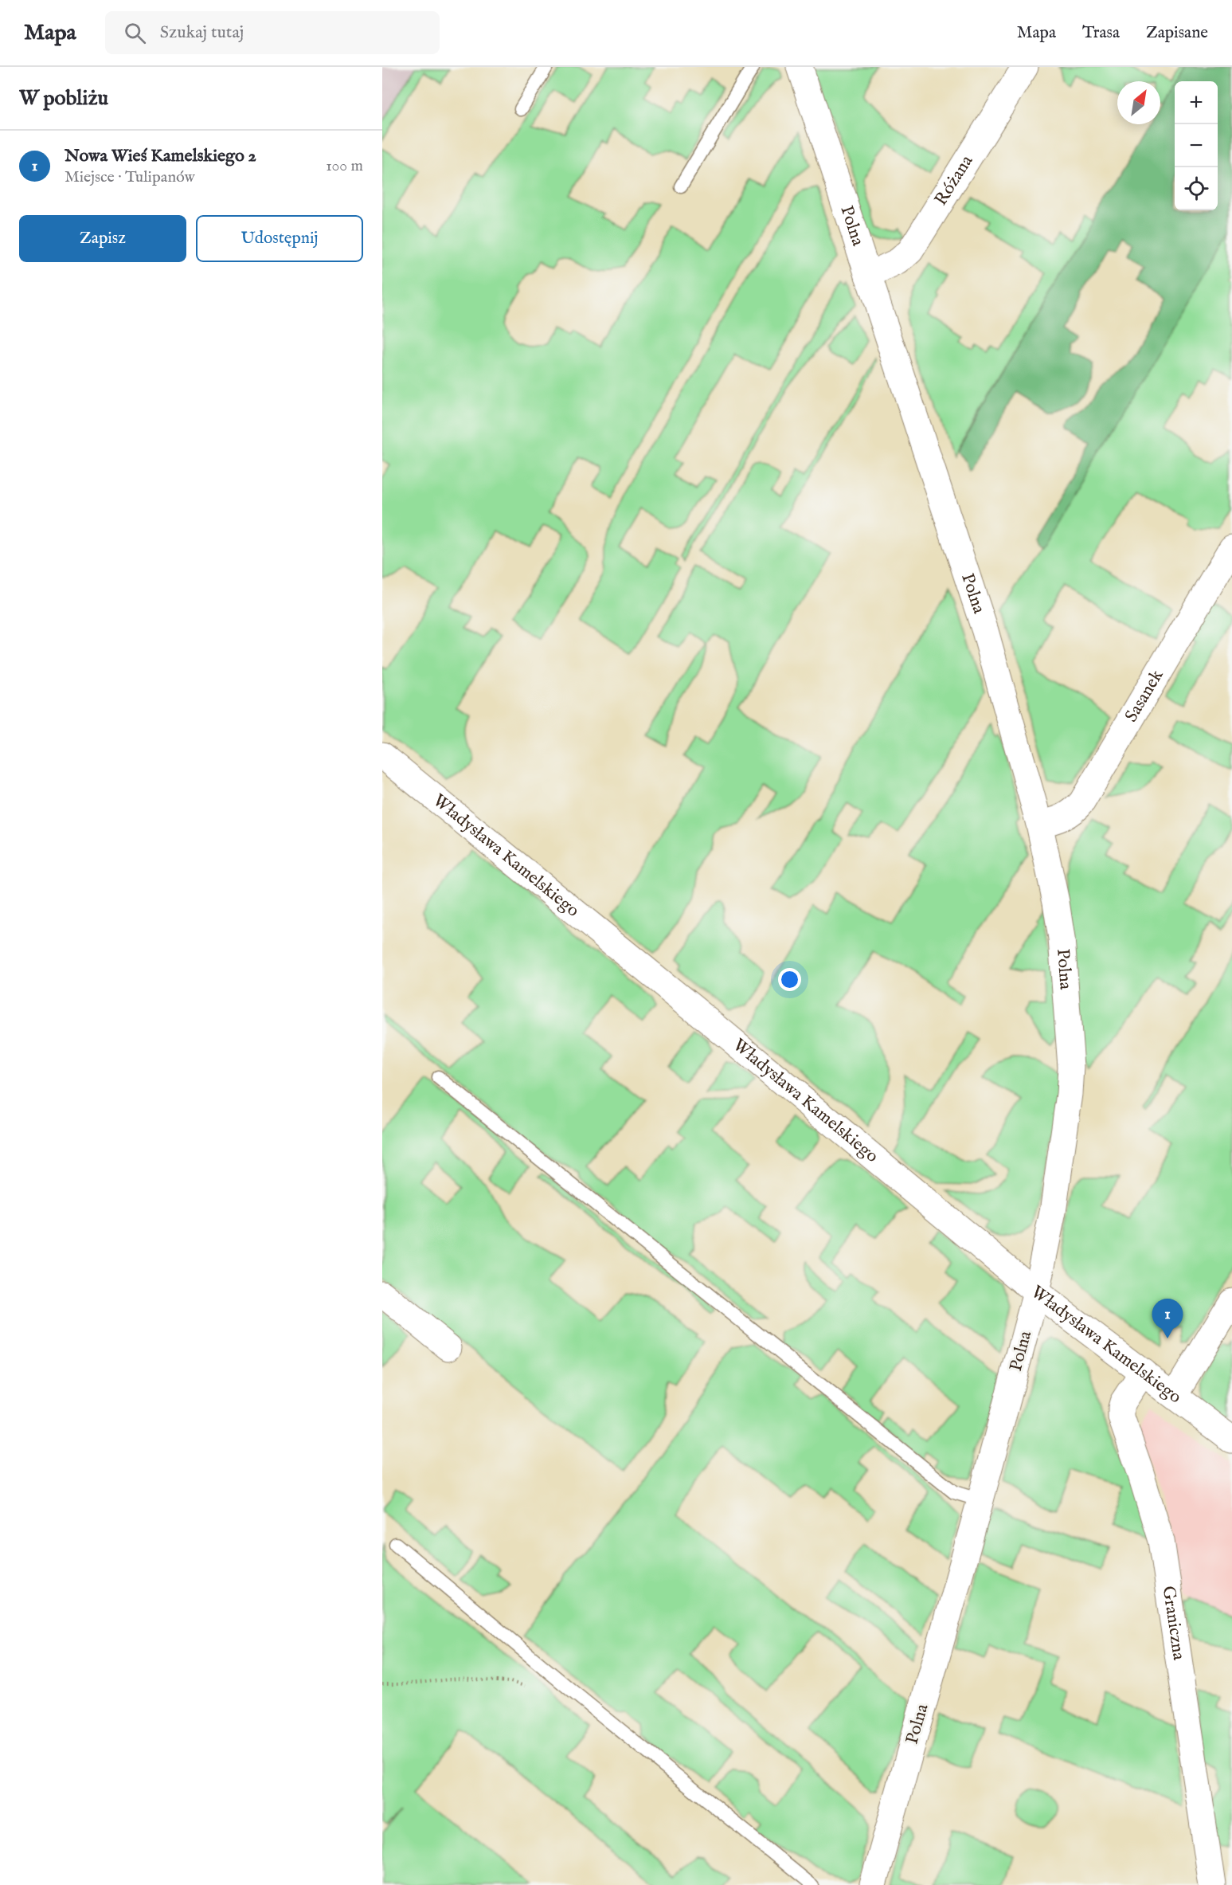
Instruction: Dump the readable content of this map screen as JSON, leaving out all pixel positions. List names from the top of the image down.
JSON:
{
  "streets": {
    "street": [
      "Różana",
      "Polna",
      "Sasanek",
      "Władysława Kamelskiego",
      "Graniczna"
    ]
  },
  "crossings": [
    ["Różana", "Polna"],
    ["Polna", "Sasanek"],
    ["Polna", "Władysława Kamelskiego"],
    ["Władysława Kamelskiego", "Graniczna"]
  ],
  "north": "top right",
  "page": {
    "header": "Mapa",
    "search": "Szukaj tutaj",
    "nav": ["Mapa", "Trasa", "Zapisane"],
    "heading": "W pobliżu",
    "map_buttons": ["+", "−"],
    "list": [
      {
        "mark": "1",
        "name": "Nowa Wieś Kamelskiego 2",
        "note": "Miejsce · Tulipanów",
        "value": "100 m"
      }
    ],
    "buttons": ["Zapisz", "Udostępnij"],
    "pins": "1"
  }
}
